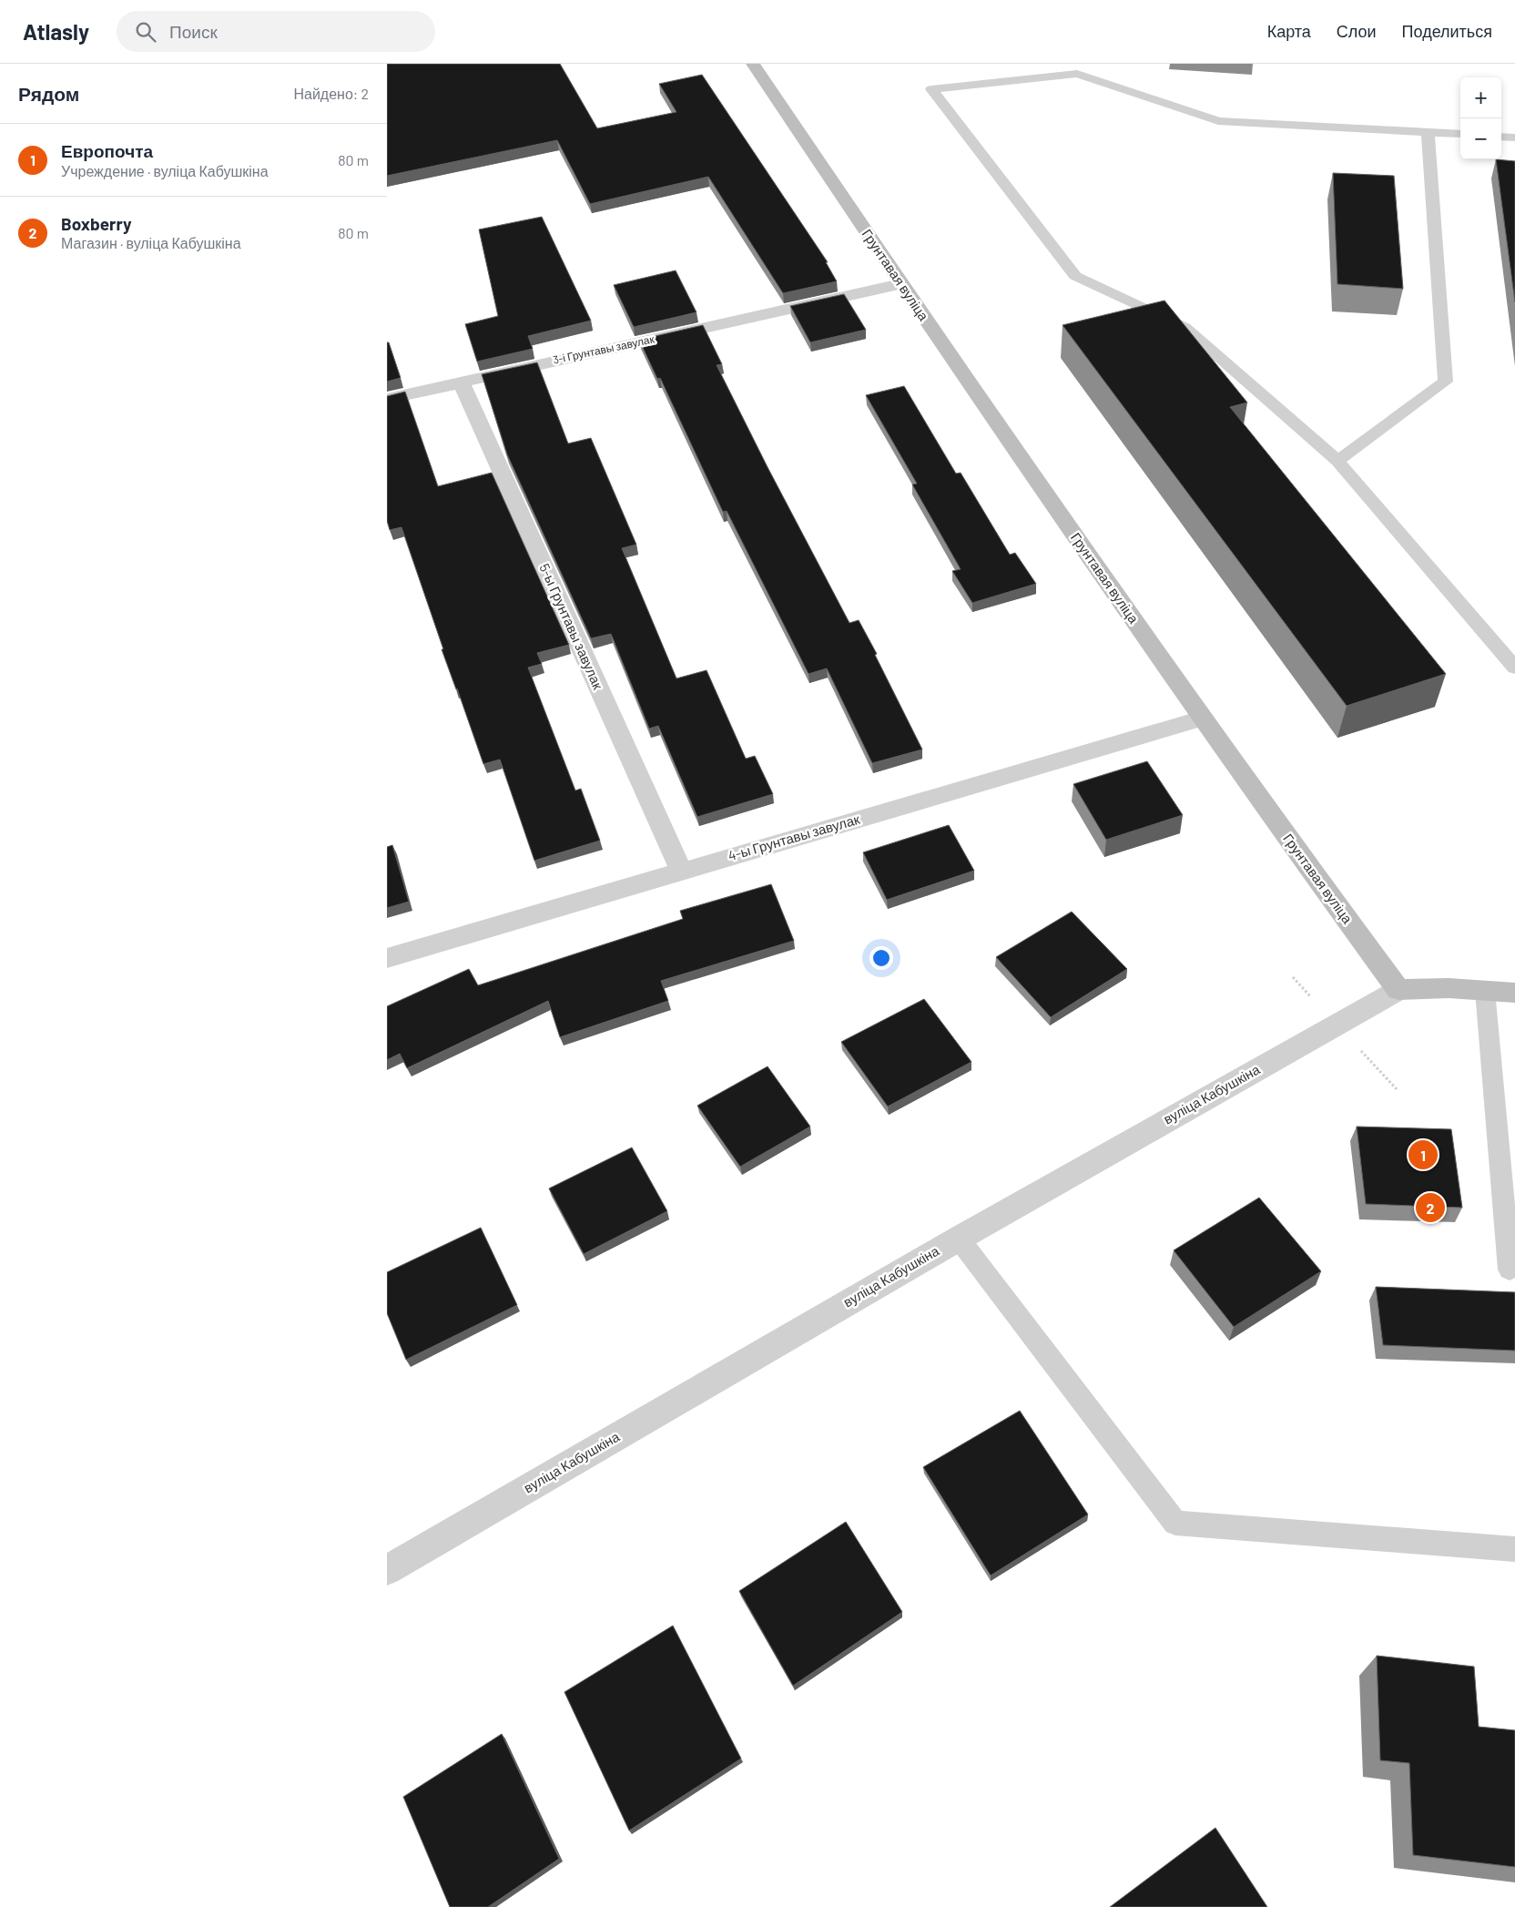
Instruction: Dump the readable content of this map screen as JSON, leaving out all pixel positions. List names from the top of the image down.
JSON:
{
  "streets": {
    "main road": ["Грунтавая вуліца"],
    "street": [
      "3-і Грунтавы завулак",
      "5-ы Грунтавы завулак",
      "4-ы Грунтавы завулак",
      "вуліца Кабушкіна"
    ]
  },
  "crossings": [
    ["Грунтавая вуліца", "3-і Грунтавы завулак"],
    ["Грунтавая вуліца", "4-ы Грунтавы завулак"],
    ["Грунтавая вуліца", "вуліца Кабушкіна"],
    ["3-і Грунтавы завулак", "5-ы Грунтавы завулак"],
    ["5-ы Грунтавы завулак", "4-ы Грунтавы завулак"]
  ],
  "page": {
    "header": "Atlasly",
    "search": "Поиск",
    "nav": ["Карта", "Слои", "Поделиться"],
    "heading": ["Рядом", "Найдено: 2"],
    "map_buttons": ["+", "−"],
    "list": [
      {
        "mark": "1",
        "name": "Европочта",
        "note": "Учреждение · вуліца Кабушкіна",
        "value": "80 m"
      },
      {
        "mark": "2",
        "name": "Boxberry",
        "note": "Магазин · вуліца Кабушкіна",
        "value": "80 m"
      }
    ],
    "pins": ["1", "2"]
  }
}
